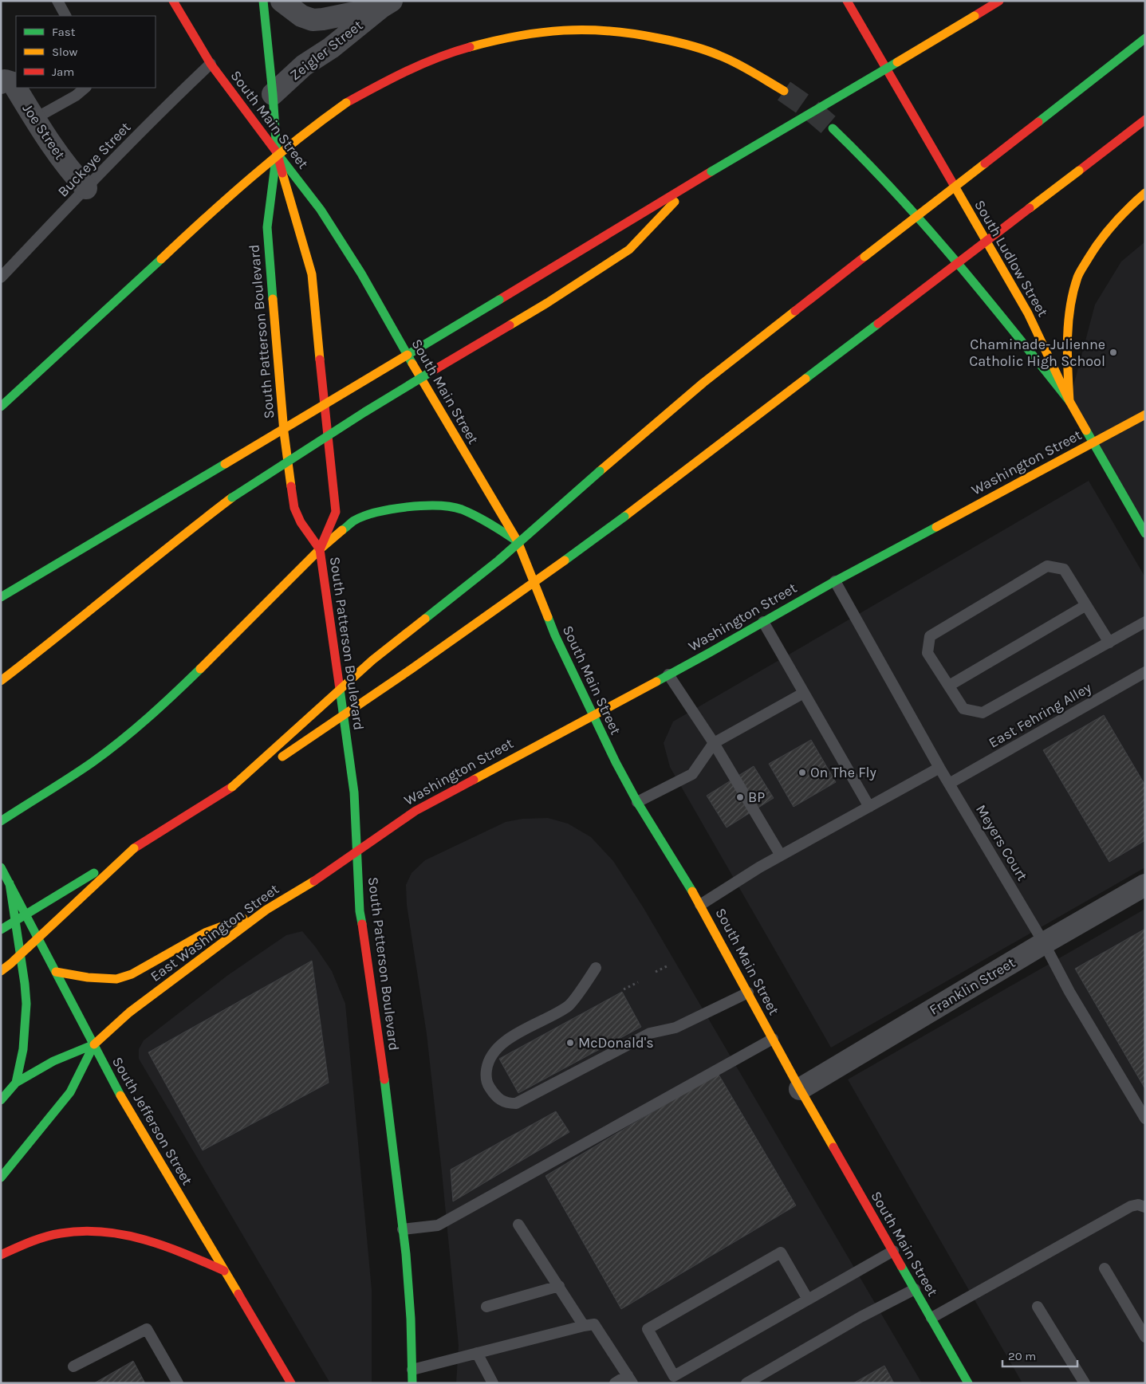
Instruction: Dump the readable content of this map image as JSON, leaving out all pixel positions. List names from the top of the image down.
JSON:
{
  "streets": {
    "main road": [
      "South Main Street",
      "South Ludlow Street",
      "South Patterson Boulevard",
      "Washington Street",
      "East Washington Street",
      "South Jefferson Street"
    ],
    "street": ["Zeigler Street", "Joe Street", "Franklin Street"],
    "lane": ["Buckeye Street", "East Fehring Alley", "Meyers Court"]
  },
  "crossings": [
    ["Zeigler Street", "South Patterson Boulevard"],
    ["South Main Street", "Buckeye Street"],
    ["South Main Street", "South Patterson Boulevard"],
    ["South Main Street", "Washington Street"],
    ["South Main Street", "Franklin Street"],
    ["Joe Street", "Buckeye Street"],
    ["South Ludlow Street", "Washington Street"],
    ["South Patterson Boulevard", "Washington Street"],
    ["South Patterson Boulevard", "East Washington Street"],
    ["Washington Street", "Meyers Court"],
    ["Washington Street", "East Washington Street"],
    ["East Fehring Alley", "Meyers Court"],
    ["Meyers Court", "Franklin Street"],
    ["East Washington Street", "South Jefferson Street"]
  ],
  "places": [
    "Chaminade-Julienne Catholic High School",
    "On The Fly",
    "BP",
    "McDonald's"
  ],
  "legend": ["Fast", "Slow", "Jam"],
  "scale_bar": "20 m"
}
